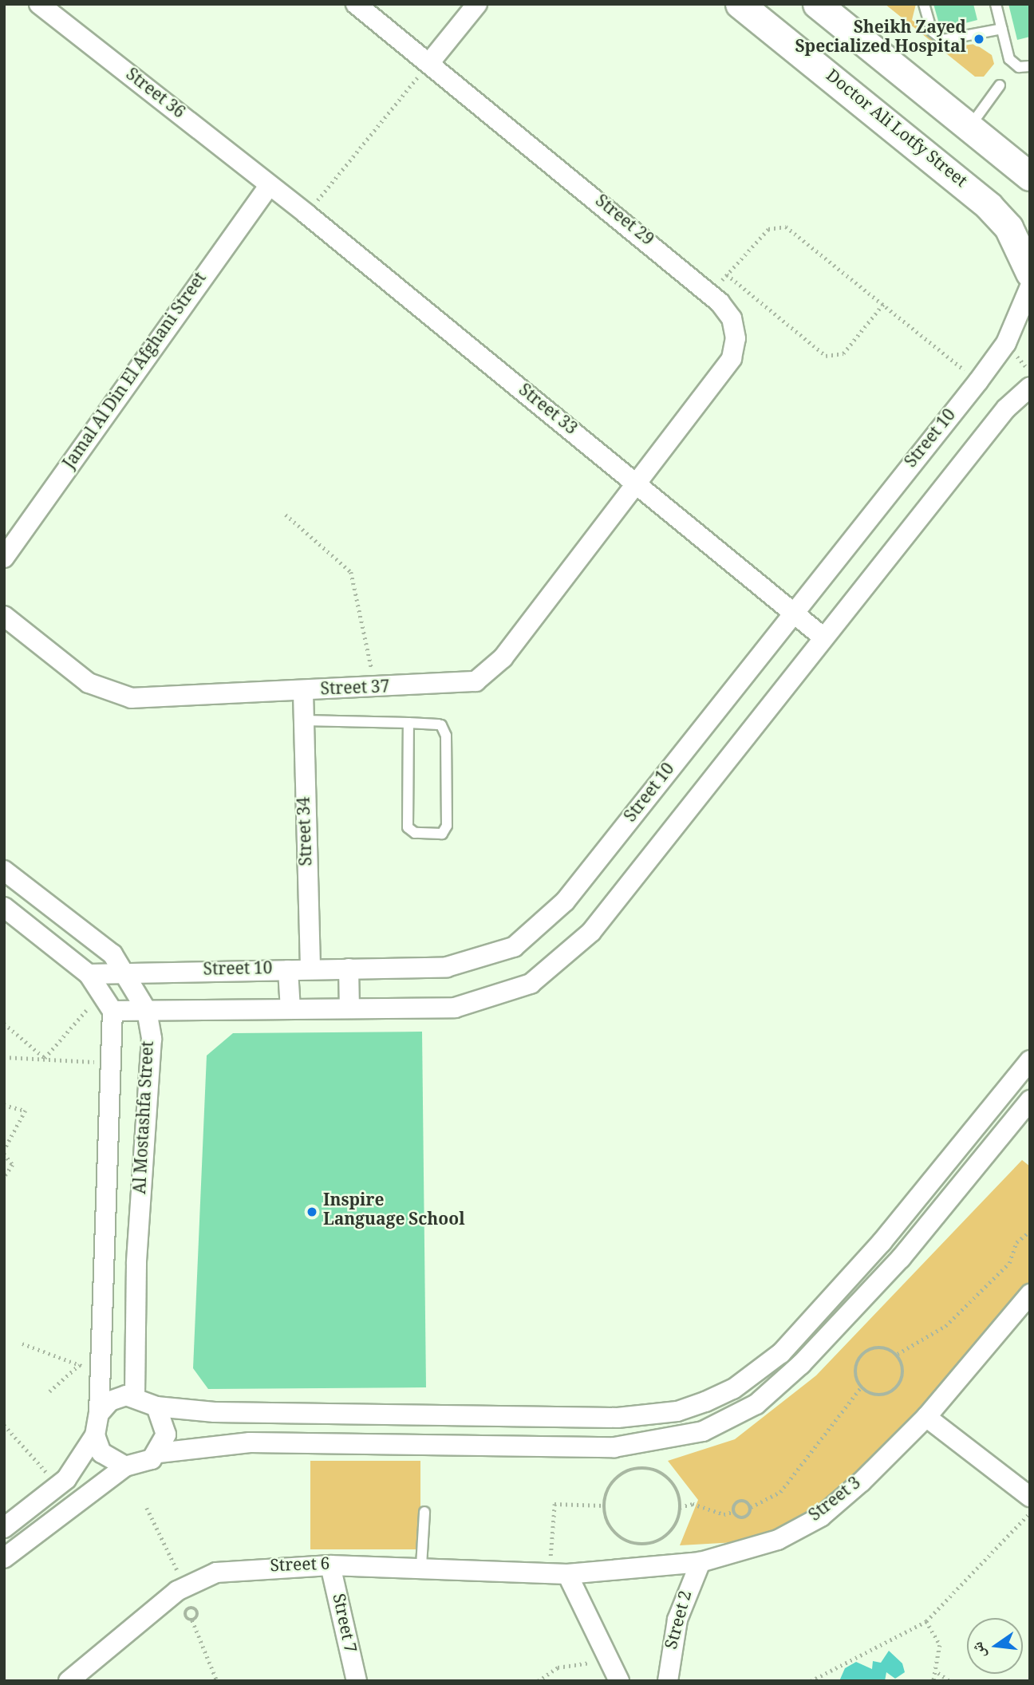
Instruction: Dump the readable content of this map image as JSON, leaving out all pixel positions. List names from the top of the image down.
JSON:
{
  "streets": {
    "street": [
      "Street 36",
      "Doctor Ali Lotfy Street",
      "Street 29",
      "Jamal Al Din El Afghani Street",
      "Street 33",
      "Street 10",
      "Street 37",
      "Street 34",
      "Al Mostashfa Street",
      "Street 3",
      "Street 6",
      "Street 2",
      "Street 7"
    ]
  },
  "crossings": [
    ["Street 36", "Jamal Al Din El Afghani Street"],
    ["Street 36", "Street 33"],
    ["Street 29", "Street 33"],
    ["Street 29", "Street 37"],
    ["Jamal Al Din El Afghani Street", "Street 33"],
    ["Street 33", "Street 10"],
    ["Street 33", "Street 37"],
    ["Street 10", "Street 34"],
    ["Street 10", "Al Mostashfa Street"],
    ["Street 37", "Street 34"],
    ["Street 3", "Street 6"],
    ["Street 3", "Street 2"],
    ["Street 6", "Street 7"]
  ],
  "places": ["Sheikh Zayed Specialized Hospital", "Inspire Language School"],
  "north": "left"
}
